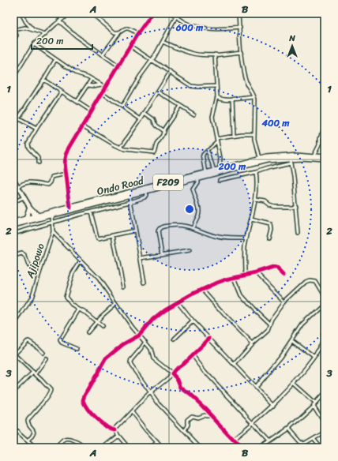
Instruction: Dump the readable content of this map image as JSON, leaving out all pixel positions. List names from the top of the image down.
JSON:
{
  "streets": {
    "main road": ["F209", "Ondo Road"],
    "street": ["Ajipowo"]
  },
  "crossings": [
    ["Ondo Road", "Ajipowo"]
  ],
  "scale_bar": "200 m",
  "north": "top",
  "grid": {
    "columns": ["A", "B"],
    "rows": ["1", "2", "3"]
  },
  "rings": ["600 m", "400 m", "200 m"]
}
